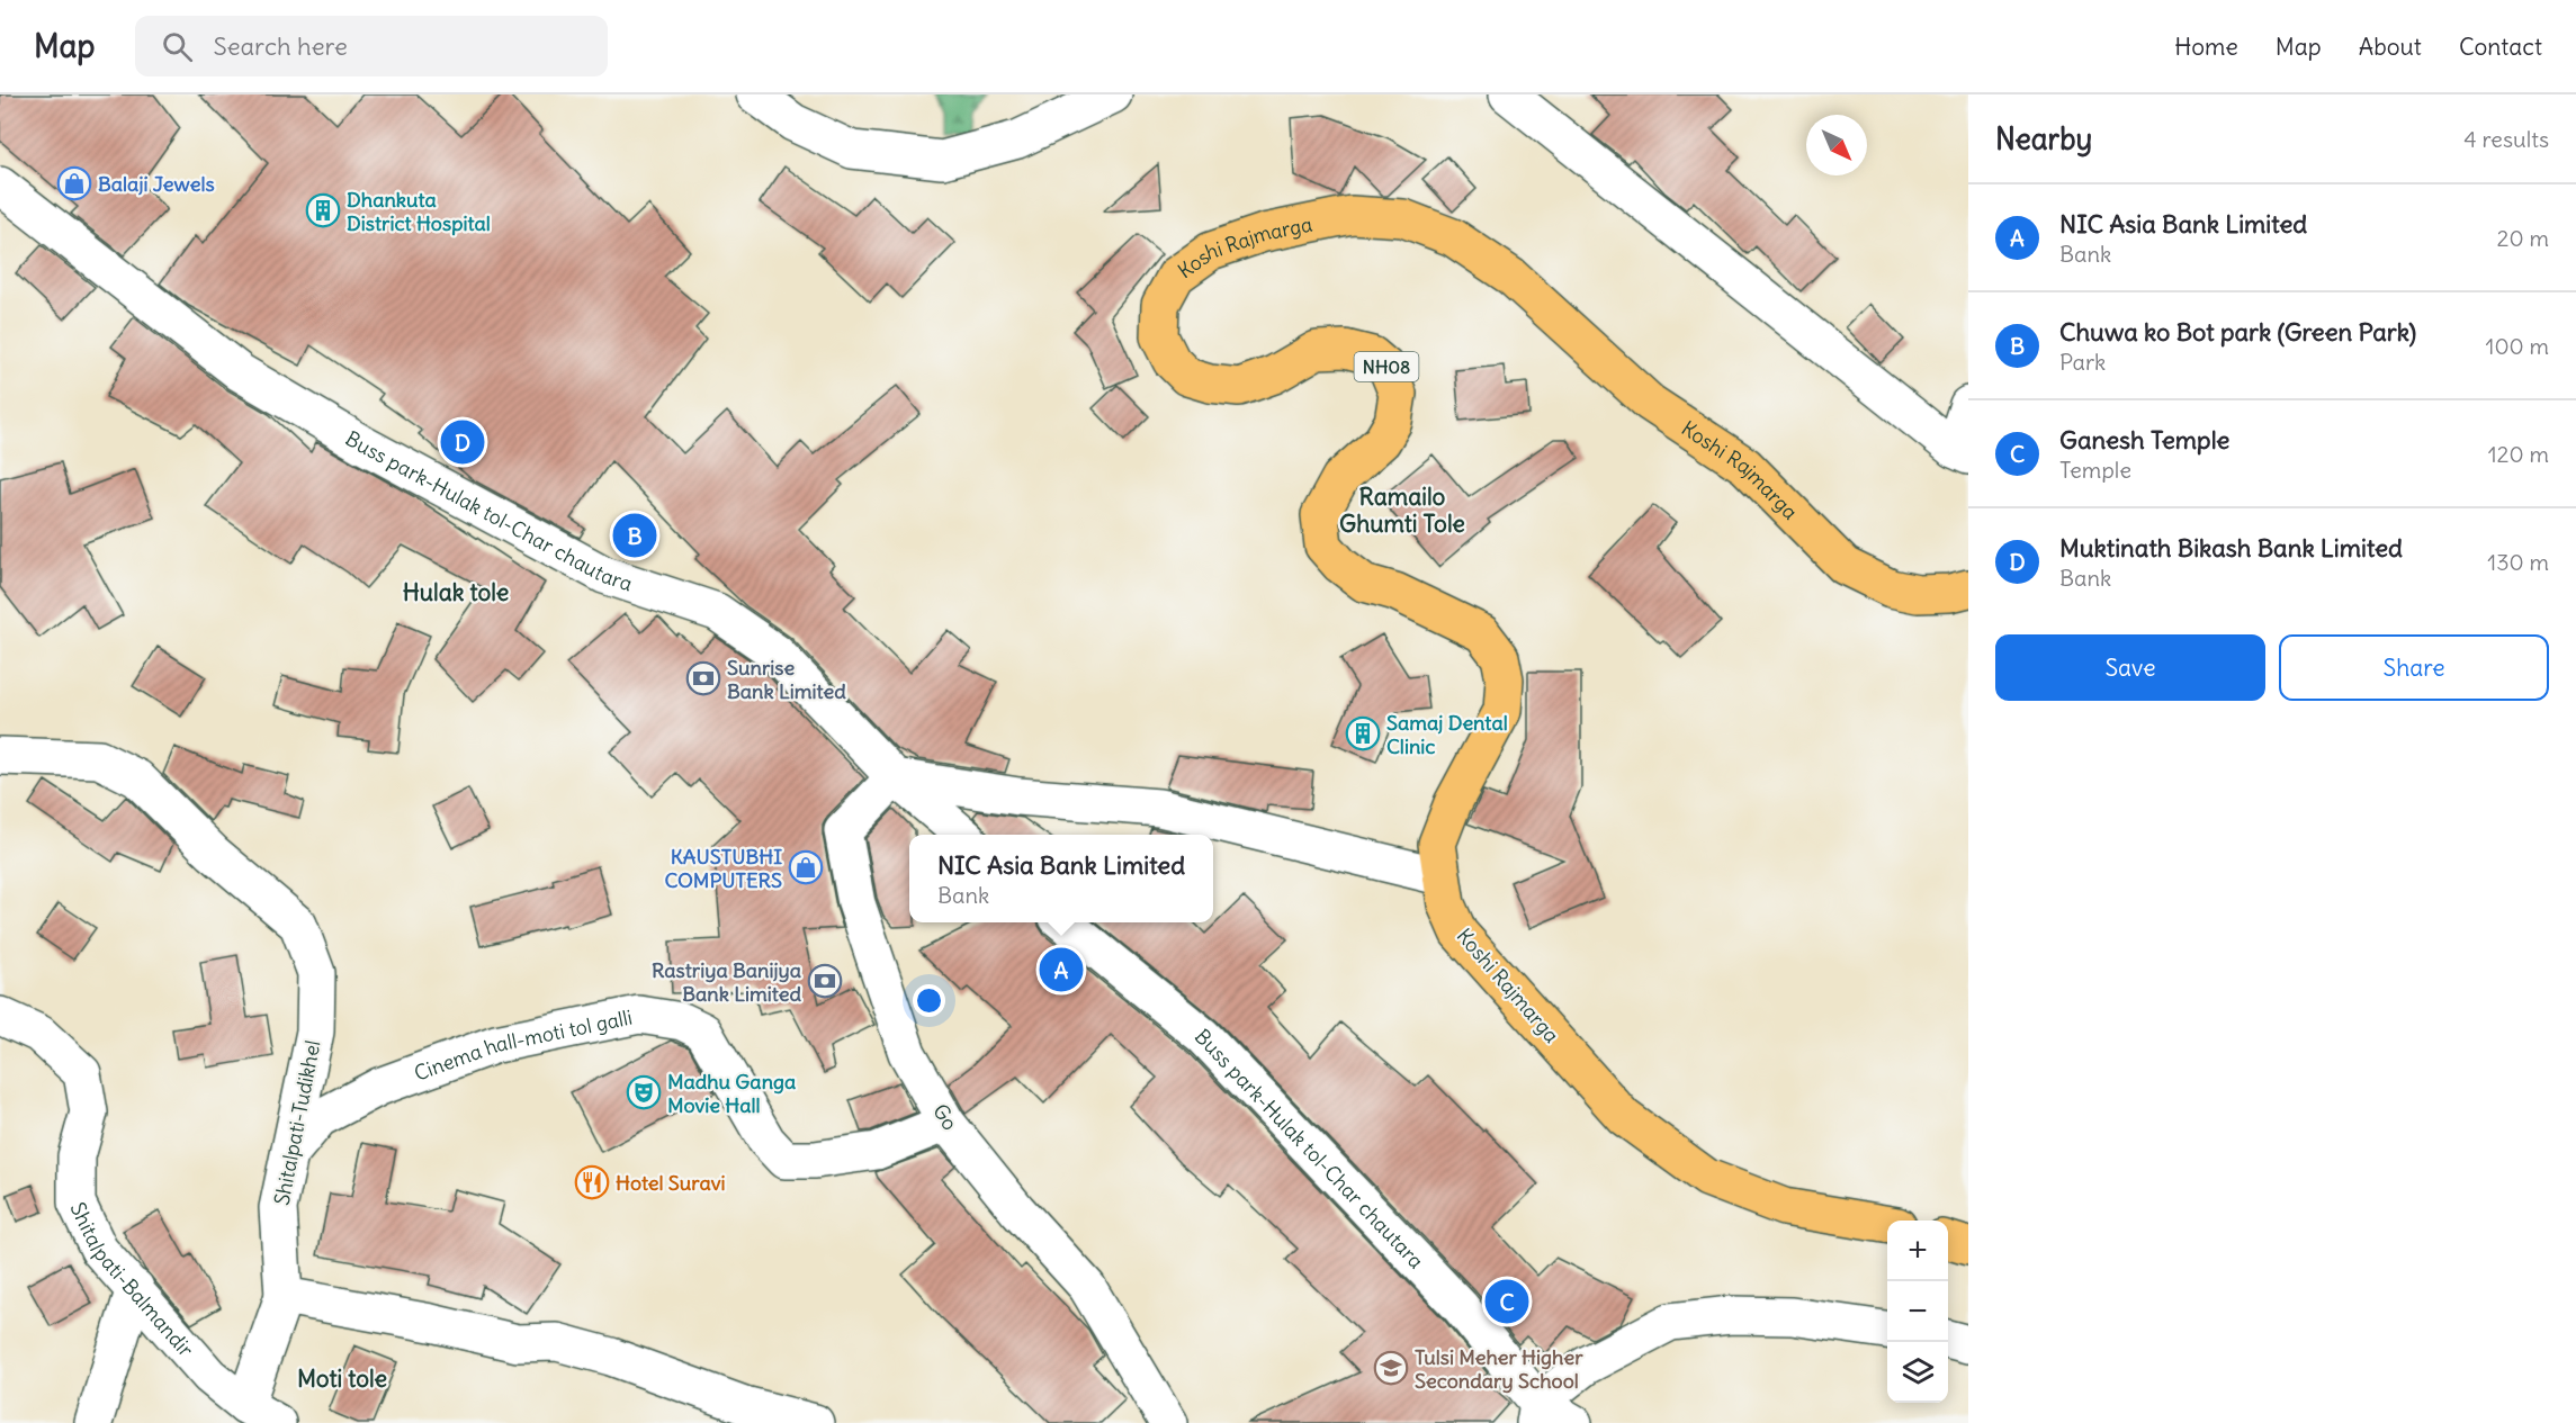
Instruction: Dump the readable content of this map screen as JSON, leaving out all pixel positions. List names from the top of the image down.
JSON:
{
  "streets": {
    "main road": ["Koshi Rajmarga", "NH08"],
    "street": [
      "Buss park-Hulak tol-Char chautara",
      "Cinema hall-moti tol galli",
      "Go",
      "Shitalpati-Tudikhel",
      "Shitalpati-Balmandir"
    ]
  },
  "crossings": [
    ["Buss park-Hulak tol-Char chautara", "Go"],
    ["Cinema hall-moti tol galli", "Go"],
    ["Cinema hall-moti tol galli", "Shitalpati-Tudikhel"]
  ],
  "districts": ["Ramailo Ghumti Tole", "Hulak tole", "Moti tole"],
  "places": {
    "shop": ["Balaji Jewels", "KAUSTUBHI COMPUTERS"],
    "building": ["Dhankuta District Hospital", "Samaj Dental Clinic"],
    "bank": ["Sunrise Bank Limited", "Rastriya Banijya Bank Limited"],
    "theatre": ["Madhu Ganga Movie Hall"],
    "restaurant": ["Hotel Suravi"],
    "school or university": ["Tulsi Meher Higher Secondary School"]
  },
  "north": "bottom right",
  "page": {
    "header": "Map",
    "search": "Search here",
    "nav": [
      "Home",
      "Map",
      "About",
      "Contact"
    ],
    "heading": ["Nearby", "4 results"],
    "list": [
      {
        "mark": "A",
        "name": "NIC Asia Bank Limited",
        "note": "Bank",
        "value": "20 m"
      },
      {
        "mark": "B",
        "name": "Chuwa ko Bot park (Green Park)",
        "note": "Park",
        "value": "100 m"
      },
      {
        "mark": "C",
        "name": "Ganesh Temple",
        "note": "Temple",
        "value": "120 m"
      },
      {
        "mark": "D",
        "name": "Muktinath Bikash Bank Limited",
        "note": "Bank",
        "value": "130 m"
      }
    ],
    "pins": [
      "D",
      "B",
      "A",
      "C"
    ],
    "buttons": ["Save", "Share"],
    "popup": ["NIC Asia Bank Limited", "Bank"],
    "map_buttons": ["+", "−"]
  }
}
